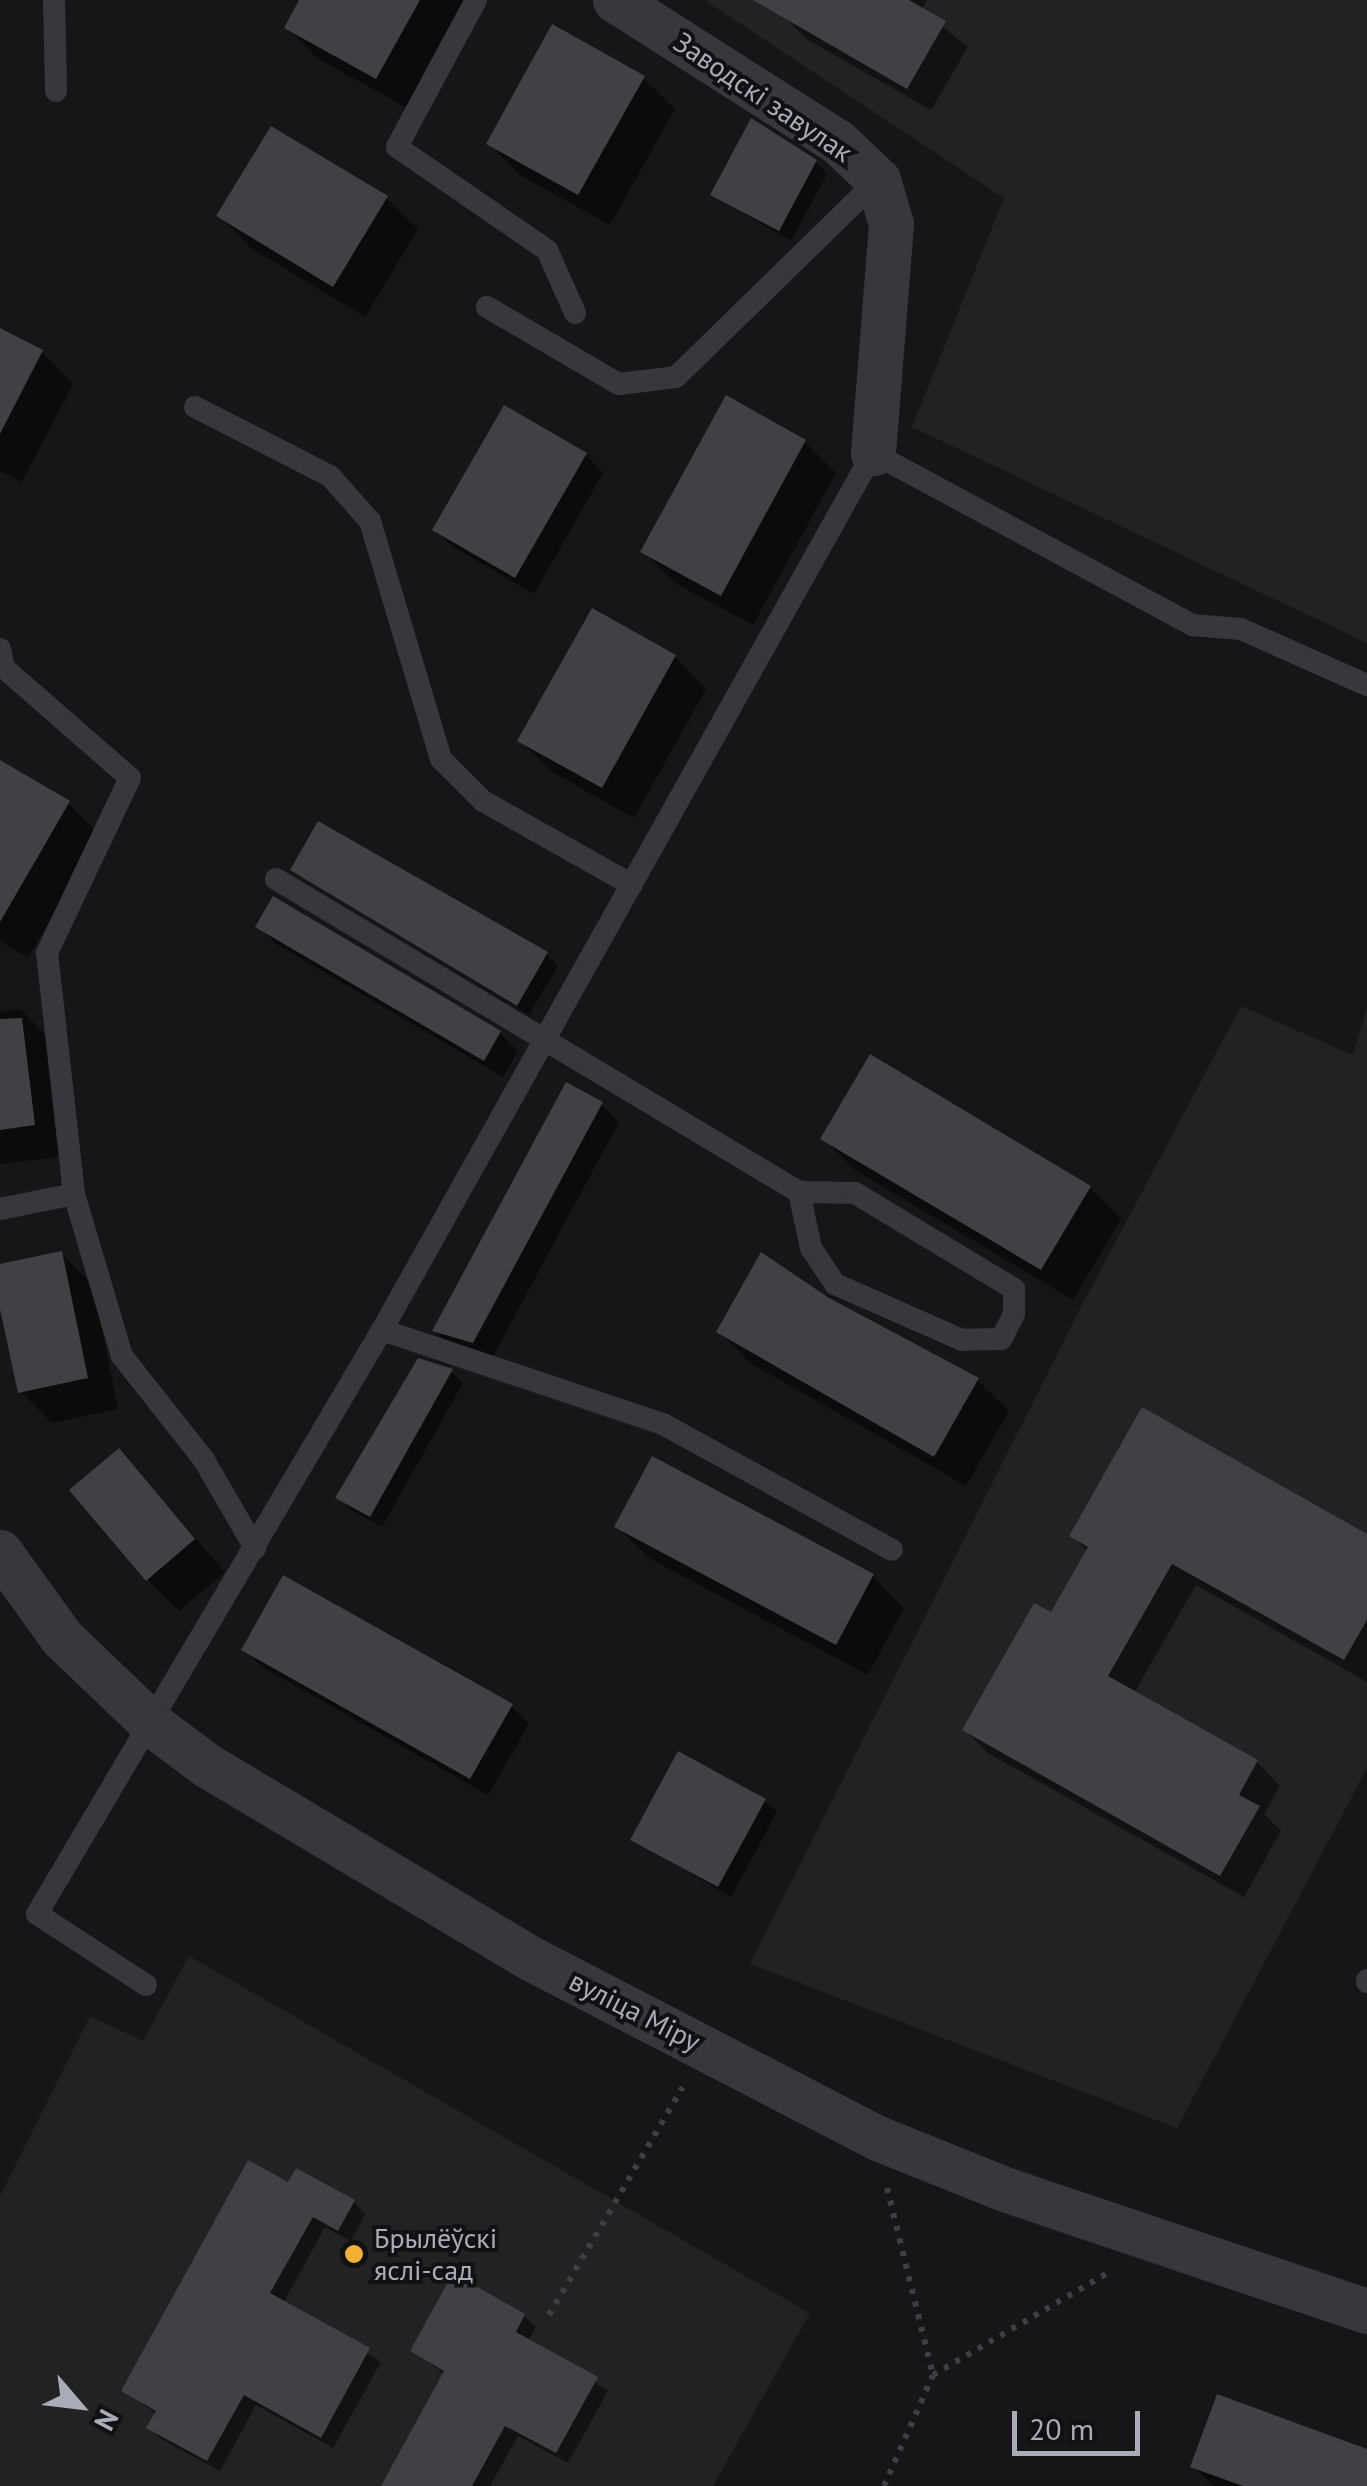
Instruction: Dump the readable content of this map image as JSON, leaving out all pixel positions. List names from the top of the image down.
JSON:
{
  "streets": {
    "street": ["Заводскі завулак", "вуліца Міру"]
  },
  "places": ["Брылёўскі яслі-сад"],
  "scale_bar": "20 m",
  "north": "bottom right"
}
